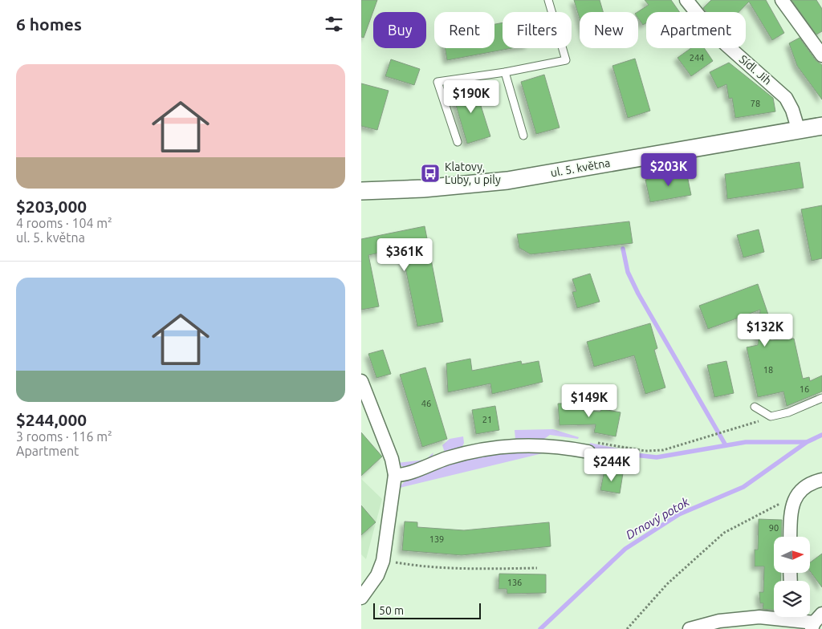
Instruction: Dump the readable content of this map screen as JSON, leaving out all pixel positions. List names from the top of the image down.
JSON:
{
  "streets": {
    "street": ["Sídl. Jih", "ul. 5. května"]
  },
  "crossings": [
    ["Sídl. Jih", "ul. 5. května"]
  ],
  "water": ["Drnový potok"],
  "places": {
    "bus stop": ["Klatovy, Luby, u pily"]
  },
  "house_numbers": [
    "244",
    "78",
    "18",
    "16",
    "46",
    "21",
    "90",
    "139",
    "136"
  ],
  "scale_bar": "50 m",
  "north": "right",
  "page": {
    "heading": "6 homes",
    "chip": [
      "Buy",
      "Rent",
      "Filters",
      "New",
      "Apartment"
    ],
    "list": [
      {
        "name": "$203,000",
        "note": "4 rooms · 104 m² · ul. 5. května"
      },
      {
        "name": "$244,000",
        "note": "3 rooms · 116 m² · Apartment"
      }
    ],
    "price": [
      "$190K",
      "$203K",
      "$361K",
      "$132K",
      "$149K",
      "$244K"
    ],
    "scale": "50 m"
  }
}
